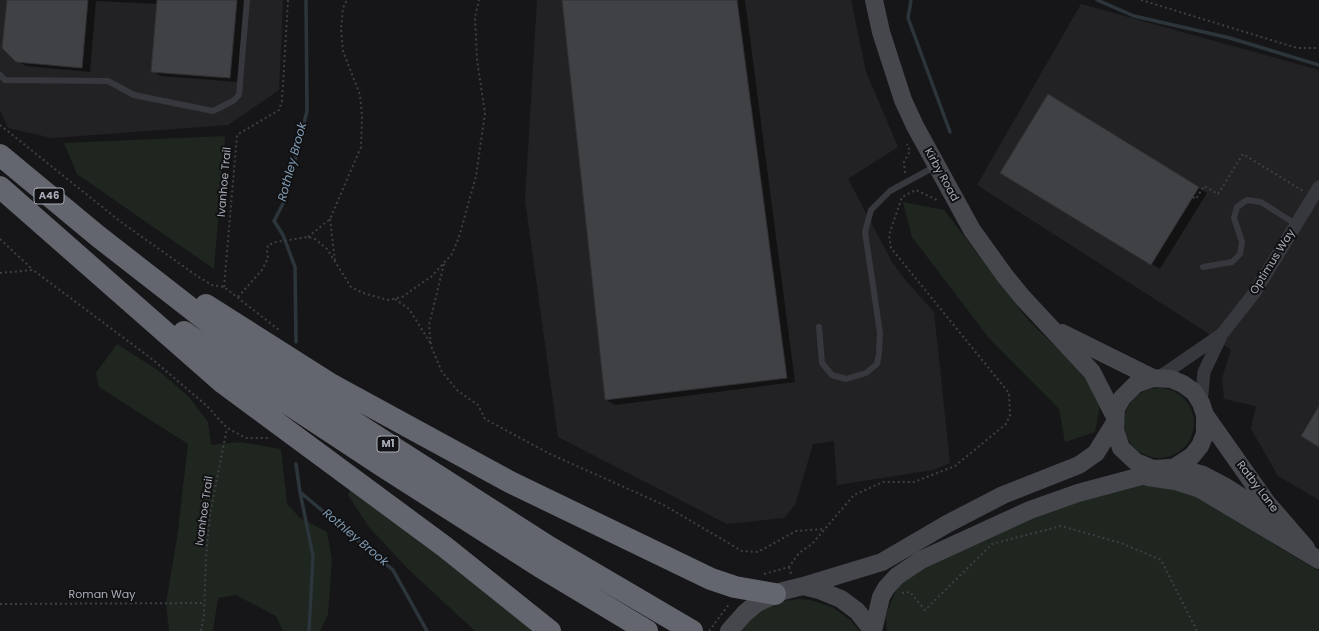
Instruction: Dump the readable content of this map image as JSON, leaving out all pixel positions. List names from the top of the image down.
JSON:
{
  "streets": {
    "highway": ["A46", "M1"],
    "main road": ["Kirby Road", "Ratby Lane"],
    "street": ["Optimus Way"],
    "path": ["Ivanhoe Trail", "Roman Way"]
  },
  "crossings": [
    ["Kirby Road", "Optimus Way"],
    ["Kirby Road", "Ratby Lane"],
    ["Ivanhoe Trail", "Roman Way"],
    ["A46", "M1"],
    ["Optimus Way", "Ratby Lane"]
  ],
  "water": ["Rothley Brook"]
}
